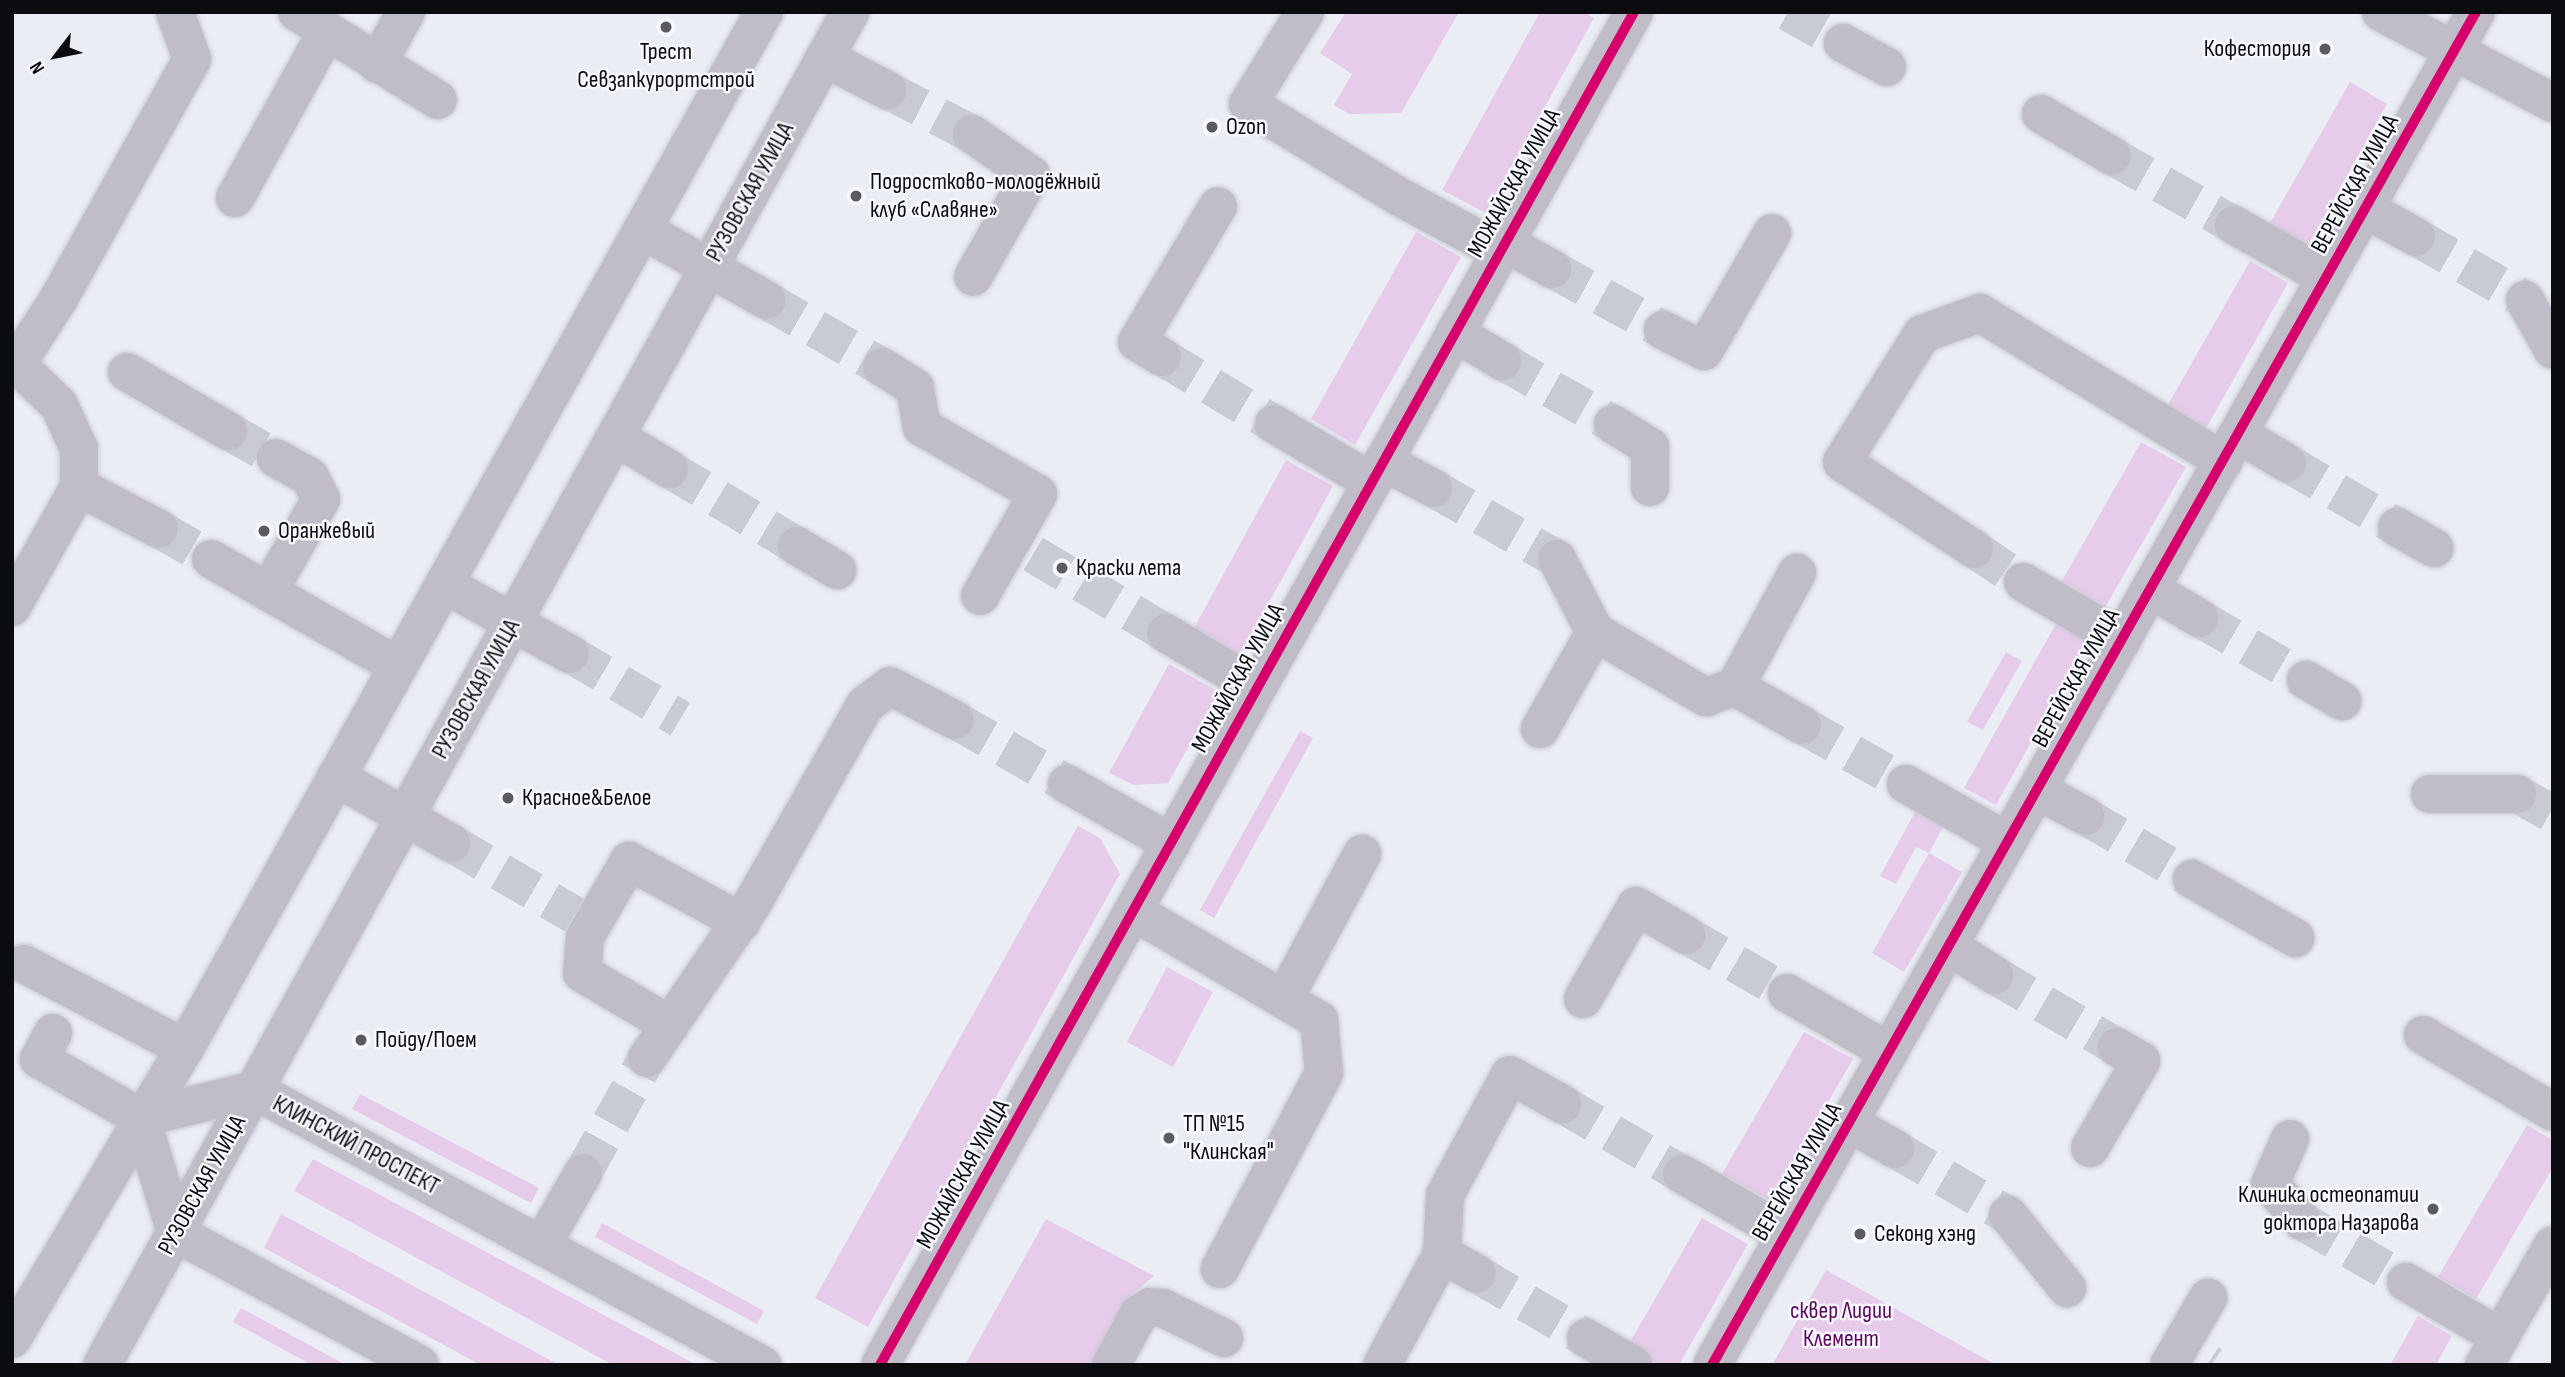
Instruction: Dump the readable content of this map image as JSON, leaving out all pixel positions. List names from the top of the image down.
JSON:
{
  "streets": {
    "street": [
      "МОЖАЙСКАЯ УЛИЦА",
      "ВЕРЕЙСКАЯ УЛИЦА",
      "РУЗОВСКАЯ УЛИЦА",
      "КЛИНСКИЙ ПРОСПЕКТ"
    ]
  },
  "crossings": [
    ["РУЗОВСКАЯ УЛИЦА", "КЛИНСКИЙ ПРОСПЕКТ"]
  ],
  "parks": ["сквер Лидии Клемент"],
  "places": [
    "Трест Севзапкурортстрой",
    "Кофестория",
    "Ozon",
    "Подростково-молодёжный клуб «Славяне»",
    "Оранжевый",
    "Краски лета",
    "Красное&Белое",
    "Пойду/Поем",
    "ТП №15 \"Клинская\"",
    "Клиника остеопатии доктора Назарова",
    "Секонд хэнд"
  ],
  "north": "bottom left"
}
